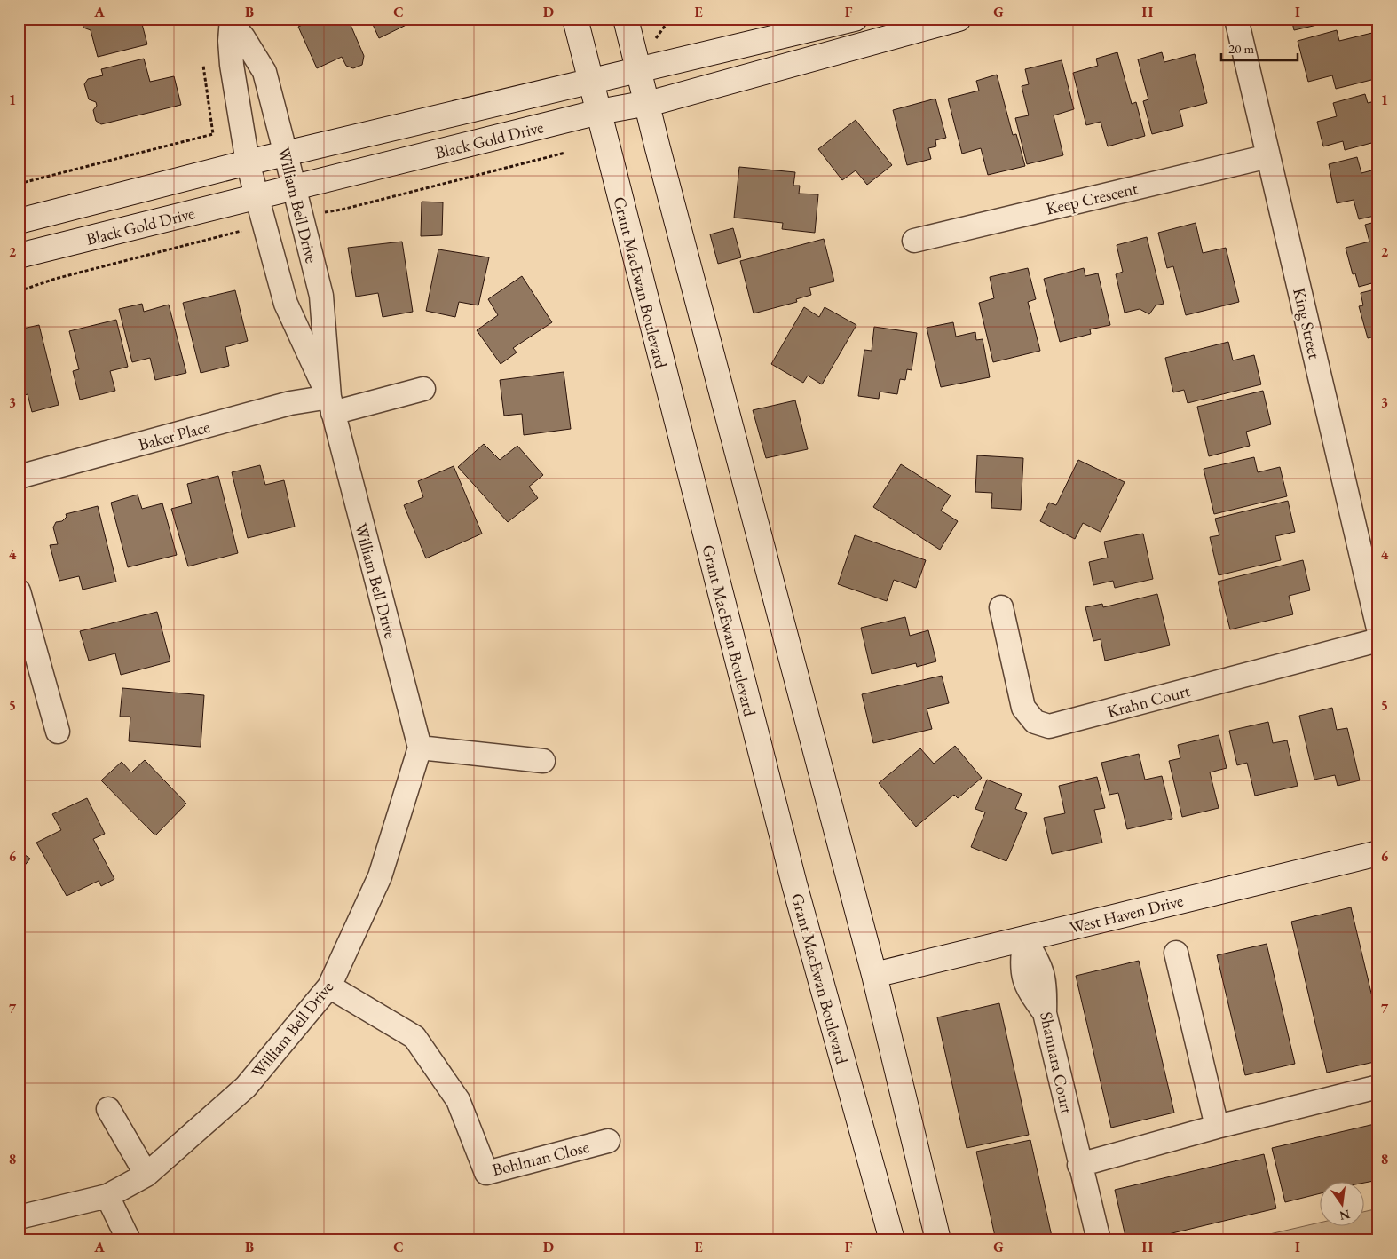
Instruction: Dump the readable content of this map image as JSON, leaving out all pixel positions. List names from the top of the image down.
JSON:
{
  "streets": {
    "main road": ["Black Gold Drive", "Grant MacEwan Boulevard", "West Haven Drive"],
    "street": [
      "Keep Crescent",
      "William Bell Drive",
      "King Street",
      "Baker Place",
      "Krahn Court",
      "Shannara Court",
      "Bohlman Close"
    ]
  },
  "crossings": [
    ["Black Gold Drive", "William Bell Drive"],
    ["Black Gold Drive", "Grant MacEwan Boulevard"],
    ["Keep Crescent", "King Street"],
    ["William Bell Drive", "Baker Place"],
    ["William Bell Drive", "Bohlman Close"],
    ["West Haven Drive", "Shannara Court"]
  ],
  "scale_bar": "20 m",
  "north": "bottom",
  "grid": {
    "columns": [
      "A",
      "B",
      "C",
      "D",
      "E",
      "F",
      "G",
      "H",
      "I"
    ],
    "rows": [
      "1",
      "2",
      "3",
      "4",
      "5",
      "6",
      "7",
      "8"
    ]
  }
}
